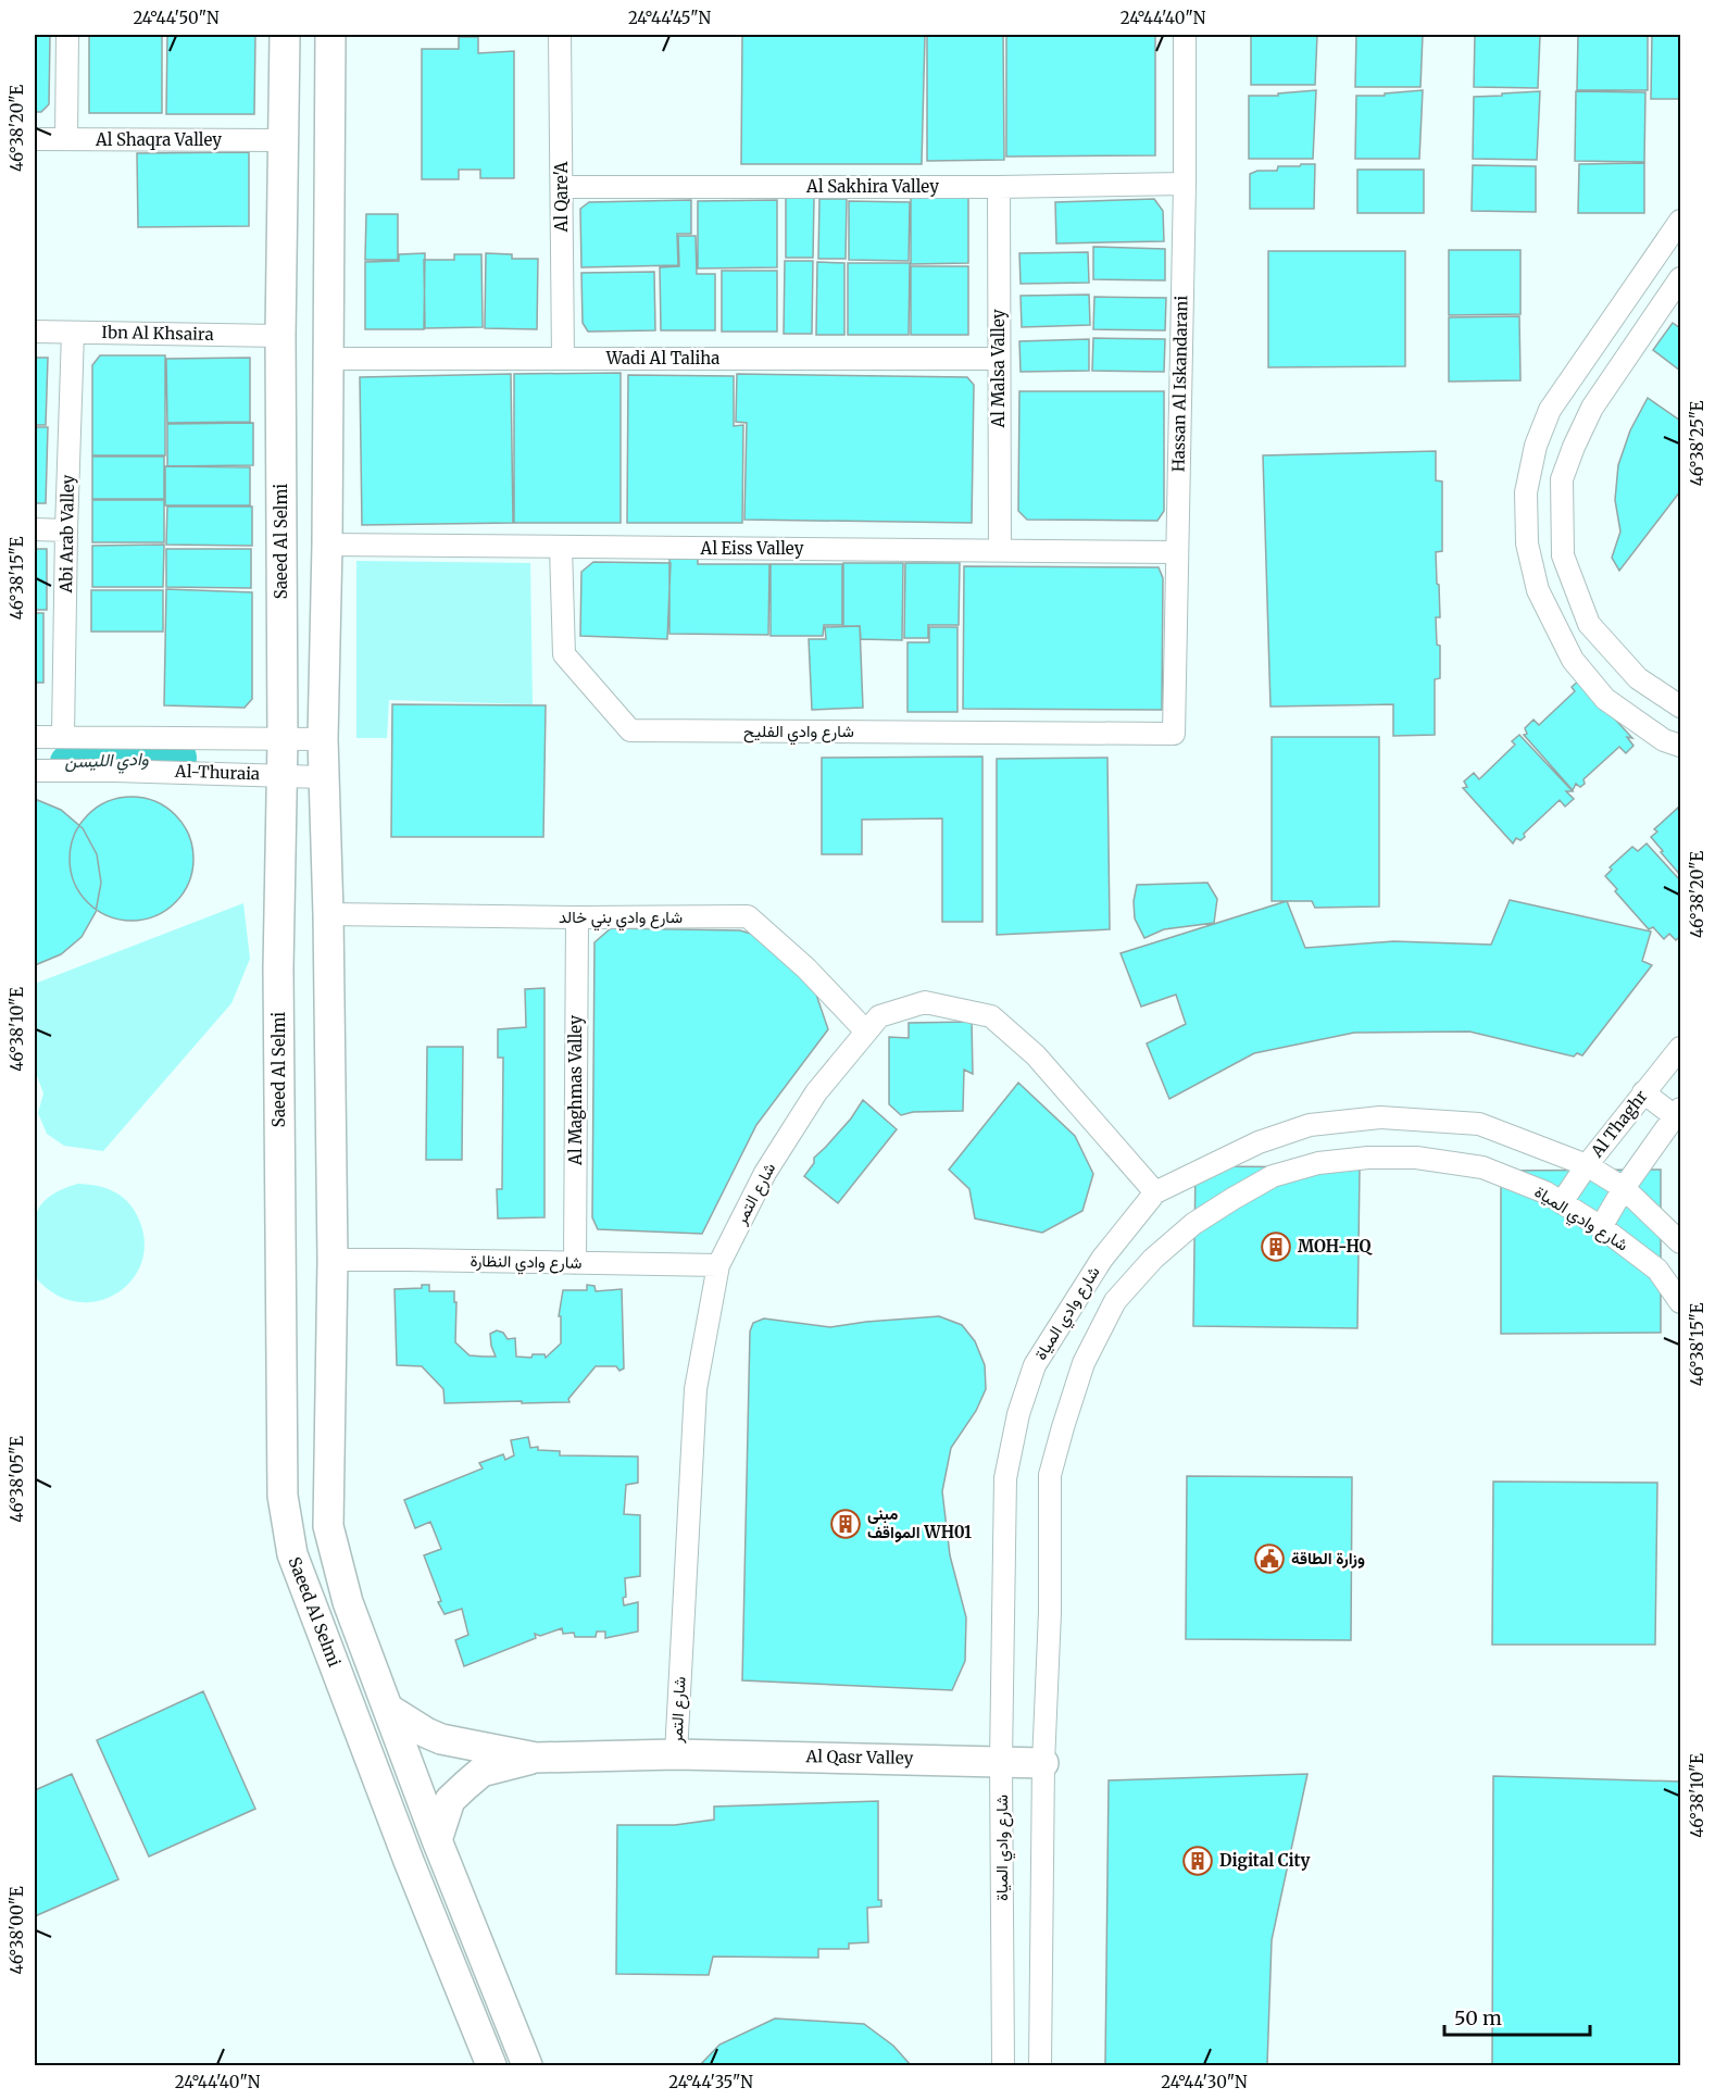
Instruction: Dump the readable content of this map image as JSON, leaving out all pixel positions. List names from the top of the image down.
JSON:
{
  "streets": {
    "street": [
      "Al Shaqra Valley",
      "Al Sakhira Valley",
      "Al Qare'A",
      "Ibn Al Khsaira",
      "Wadi Al Taliha",
      "Al Malsa Valley",
      "Hassan Al Iskandarani",
      "Abi Arab Valley",
      "Saeed Al Selmi",
      "Al Eiss Valley",
      "شارع وادي الفليح",
      "Al-Thuraia",
      "شارع وادي بني خالد",
      "Al Maghmas Valley",
      "Al Thaghr",
      "شارع التمر",
      "شارع وادي المياة",
      "شارع وادي النظارة",
      "Al Qasr Valley"
    ]
  },
  "crossings": [
    ["Al Shaqra Valley", "Saeed Al Selmi"],
    ["Al Sakhira Valley", "Al Qare'A"],
    ["Al Sakhira Valley", "Al Malsa Valley"],
    ["Al Sakhira Valley", "Hassan Al Iskandarani"],
    ["Al Qare'A", "Wadi Al Taliha"],
    ["Ibn Al Khsaira", "Abi Arab Valley"],
    ["Ibn Al Khsaira", "Saeed Al Selmi"],
    ["Wadi Al Taliha", "Al Malsa Valley"],
    ["Al Malsa Valley", "Al Eiss Valley"],
    ["Hassan Al Iskandarani", "Al Eiss Valley"],
    ["Hassan Al Iskandarani", "شارع وادي الفليح"],
    ["Abi Arab Valley", "Al-Thuraia"],
    ["Saeed Al Selmi", "Al-Thuraia"],
    ["Al Eiss Valley", "شارع وادي الفليح"],
    ["شارع وادي بني خالد", "Al Maghmas Valley"],
    ["شارع وادي بني خالد", "شارع التمر"],
    ["Al Maghmas Valley", "شارع وادي النظارة"],
    ["Al Thaghr", "شارع وادي المياة"],
    ["شارع التمر", "شارع وادي المياة"],
    ["شارع التمر", "شارع وادي النظارة"],
    ["شارع التمر", "Al Qasr Valley"],
    ["شارع وادي المياة", "Al Qasr Valley"]
  ],
  "water": ["وادي الليسن"],
  "places": {
    "building": ["MOH-HQ", "مبنى المواقف WH01", "Digital City"],
    "public building": ["وزارة الطاقة"]
  },
  "scale_bar": "50 m",
  "coordinates": [
    "24°44'50\"N",
    "24°44'45\"N",
    "24°44'40\"N",
    "46°38'20\"E",
    "46°38'25\"E",
    "46°38'15\"E",
    "46°38'10\"E",
    "46°38'05\"E",
    "46°38'00\"E",
    "24°44'35\"N",
    "24°44'30\"N"
  ]
}
